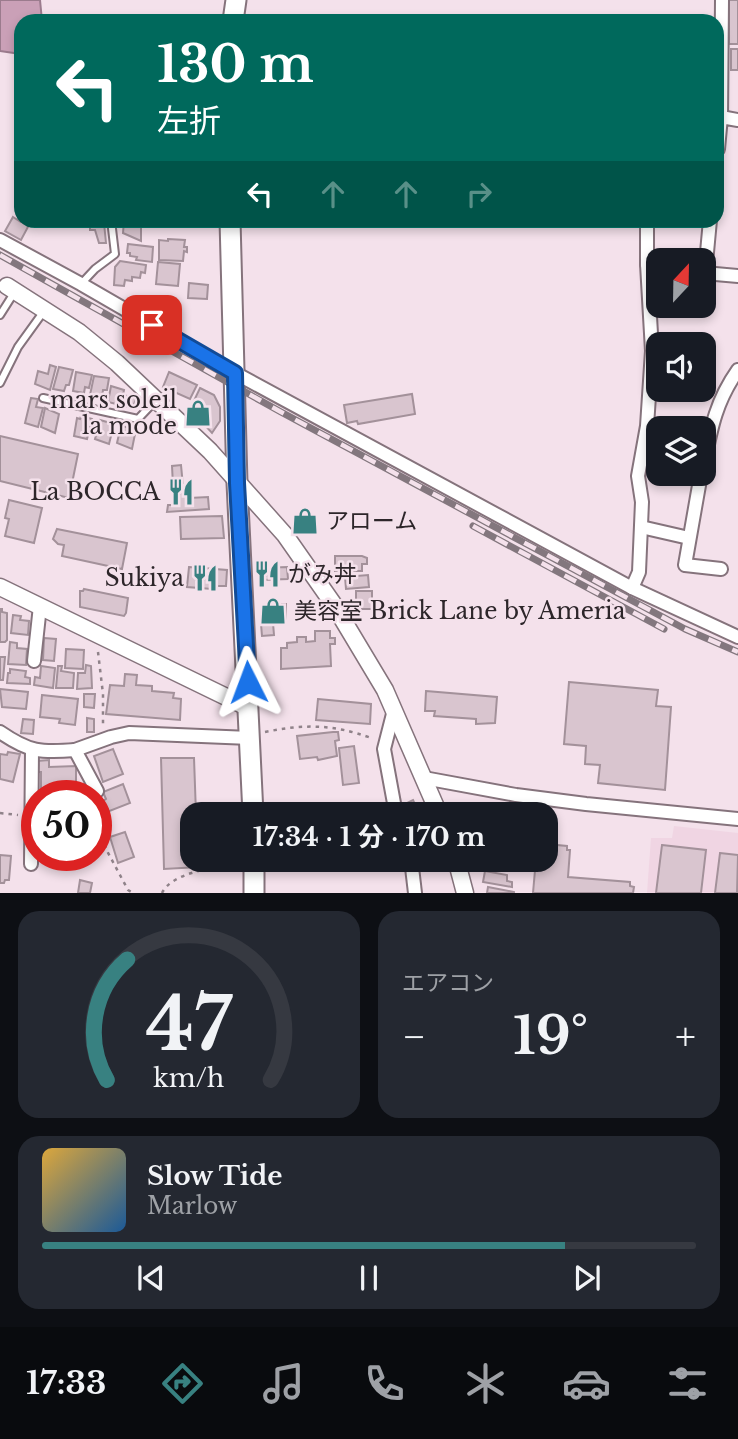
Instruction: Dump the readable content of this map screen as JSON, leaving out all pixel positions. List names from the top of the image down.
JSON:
{
  "places": {
    "shop": ["mars soleil la mode", "アローム", "美容室 Brick Lane by Ameria"],
    "restaurant": ["La BOCCA", "がみ丼", "Sukiya"]
  },
  "north": "top",
  "page": {
    "turn": ["130 m", "左折"],
    "limit": "50",
    "trip": "17:34 · 1 分 · 170 m",
    "tile": "エアコン",
    "heat": ["−", "19°", "+"],
    "song": ["Slow Tide", "Marlow"],
    "tabs": "17:33",
    "gauge": ["47", "km/h"]
  }
}
